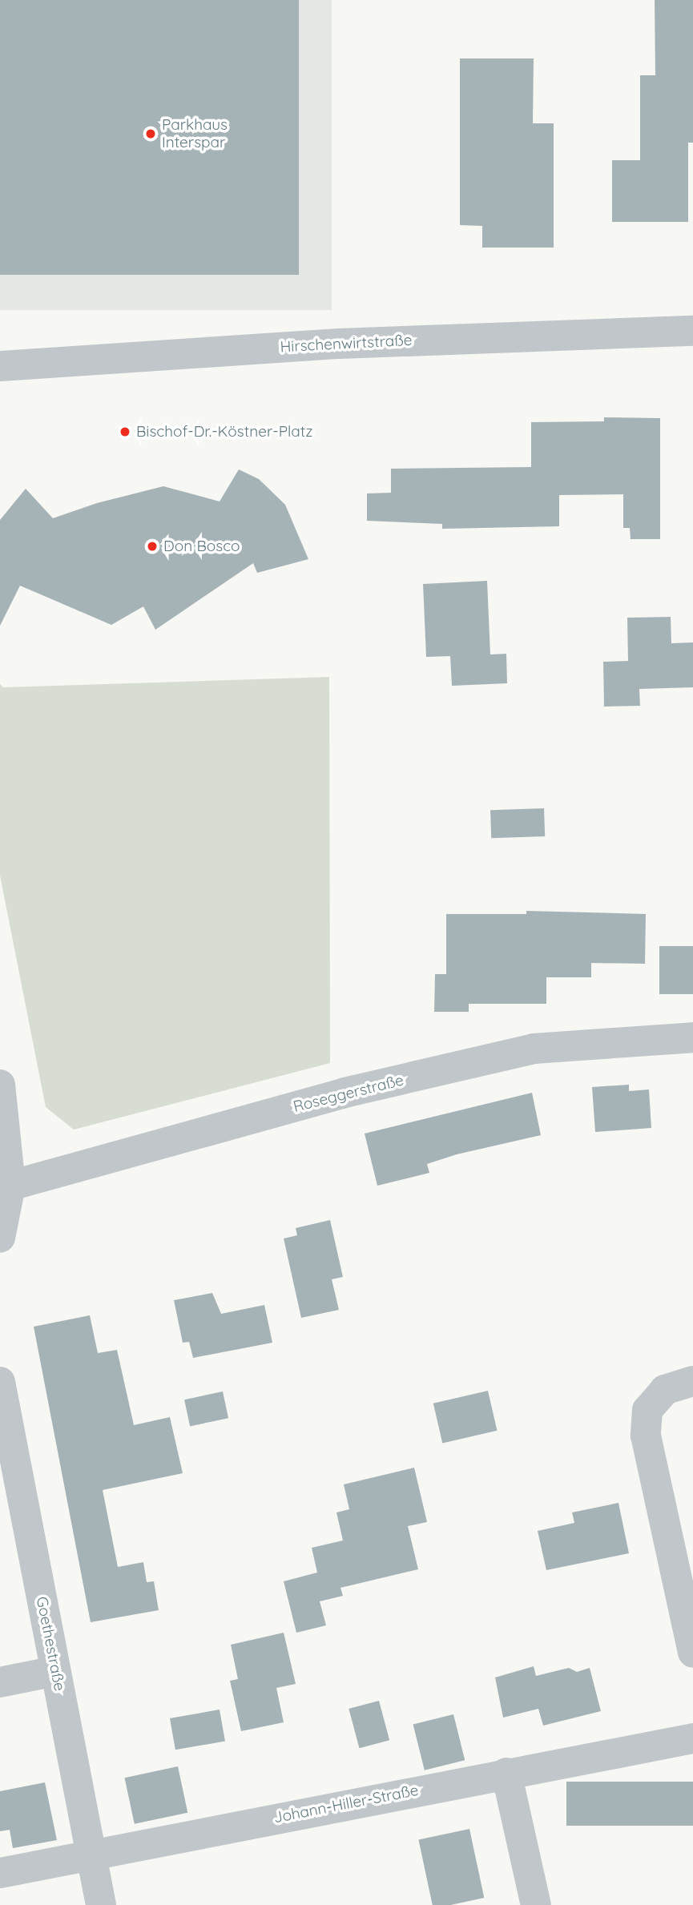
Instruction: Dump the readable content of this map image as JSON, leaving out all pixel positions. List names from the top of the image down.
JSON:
{
  "streets": {
    "street": [
      "Hirschenwirtstraße",
      "Roseggerstraße",
      "Goethestraße",
      "Johann-Hiller-Straße"
    ]
  },
  "crossings": [
    ["Goethestraße", "Johann-Hiller-Straße"]
  ],
  "places": ["Parkhaus Interspar", "Bischof-Dr.-Köstner-Platz", "Don Bosco"]
}
